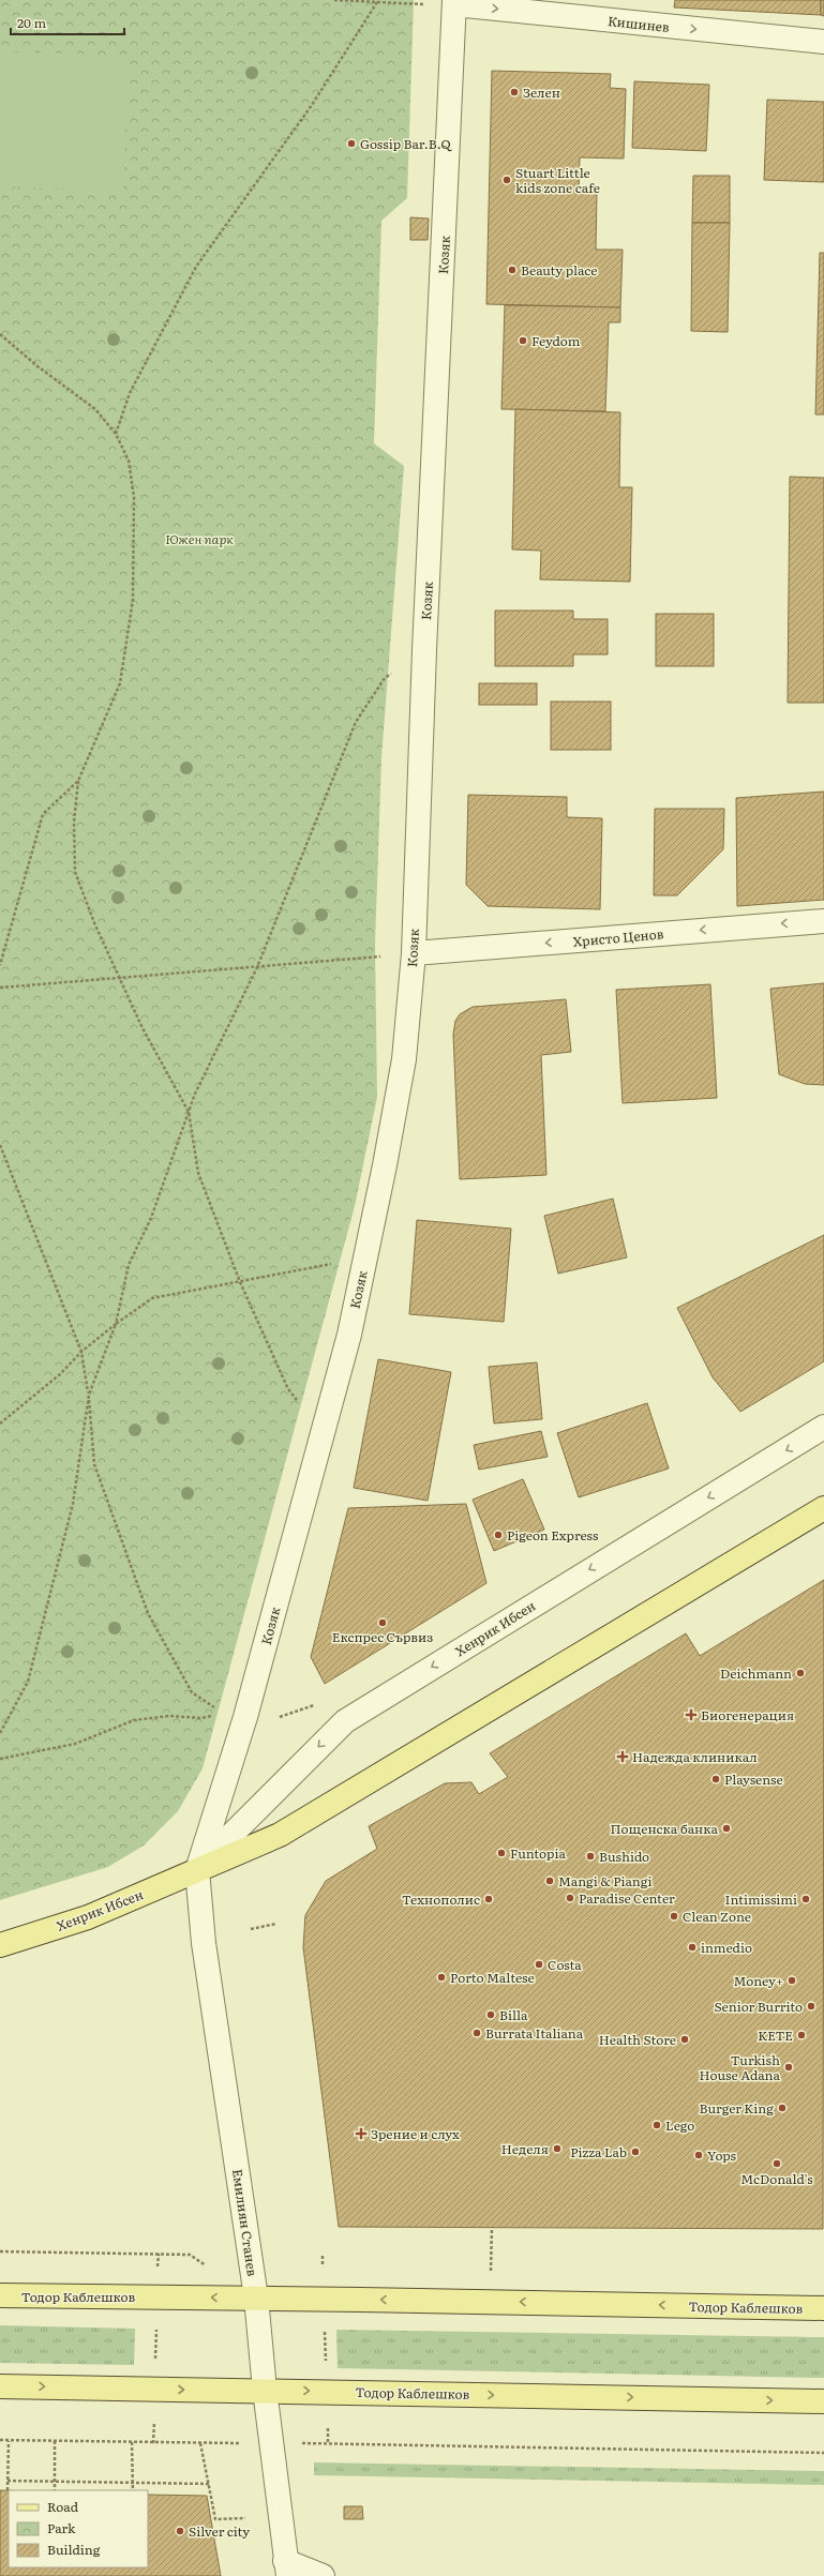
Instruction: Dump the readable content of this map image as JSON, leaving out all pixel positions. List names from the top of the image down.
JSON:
{
  "streets": {
    "main road": ["Хенрик Ибсен", "Тодор Каблешков"],
    "street": [
      "Кишинев",
      "Козяк",
      "Христо Ценов",
      "Емилиян Станев"
    ]
  },
  "crossings": [
    ["Кишинев", "Козяк"],
    ["Козяк", "Христо Ценов"],
    ["Козяк", "Хенрик Ибсен"],
    ["Козяк", "Емилиян Станев"],
    ["Хенрик Ибсен", "Емилиян Станев"],
    ["Емилиян Станев", "Тодор Каблешков"]
  ],
  "one_way": ["Кишинев", "Христо Ценов", "Хенрик Ибсен"],
  "parks": ["Южен парк"],
  "places": {
    "other": [
      "Зелен",
      "Gossip Bar.B.Q",
      "Stuart Little kids zone cafe",
      "Beauty place",
      "Feydom",
      "Pigeon Express",
      "Експрес Сървиз",
      "Deichmann",
      "Playsense",
      "Пощенска банка",
      "Funtopia",
      "Bushido",
      "Mangi & Piangi",
      "Paradise Center",
      "Технополис",
      "Intimissimi",
      "Clean Zone",
      "inmedio",
      "Costa",
      "Porto Maltese",
      "Money+",
      "Senior Burrito",
      "Billa",
      "Burrata Italiana",
      "KETE",
      "Health Store",
      "Turkish House Adana",
      "Burger King",
      "Lego",
      "Неделя",
      "Pizza Lab",
      "Yops",
      "McDonald's",
      "Silver city"
    ],
    "health": ["Биогенерация", "Надежда клиникал", "Зрение и слух"]
  },
  "legend": ["Road", "Park", "Building"],
  "scale_bar": "20 m"
}
